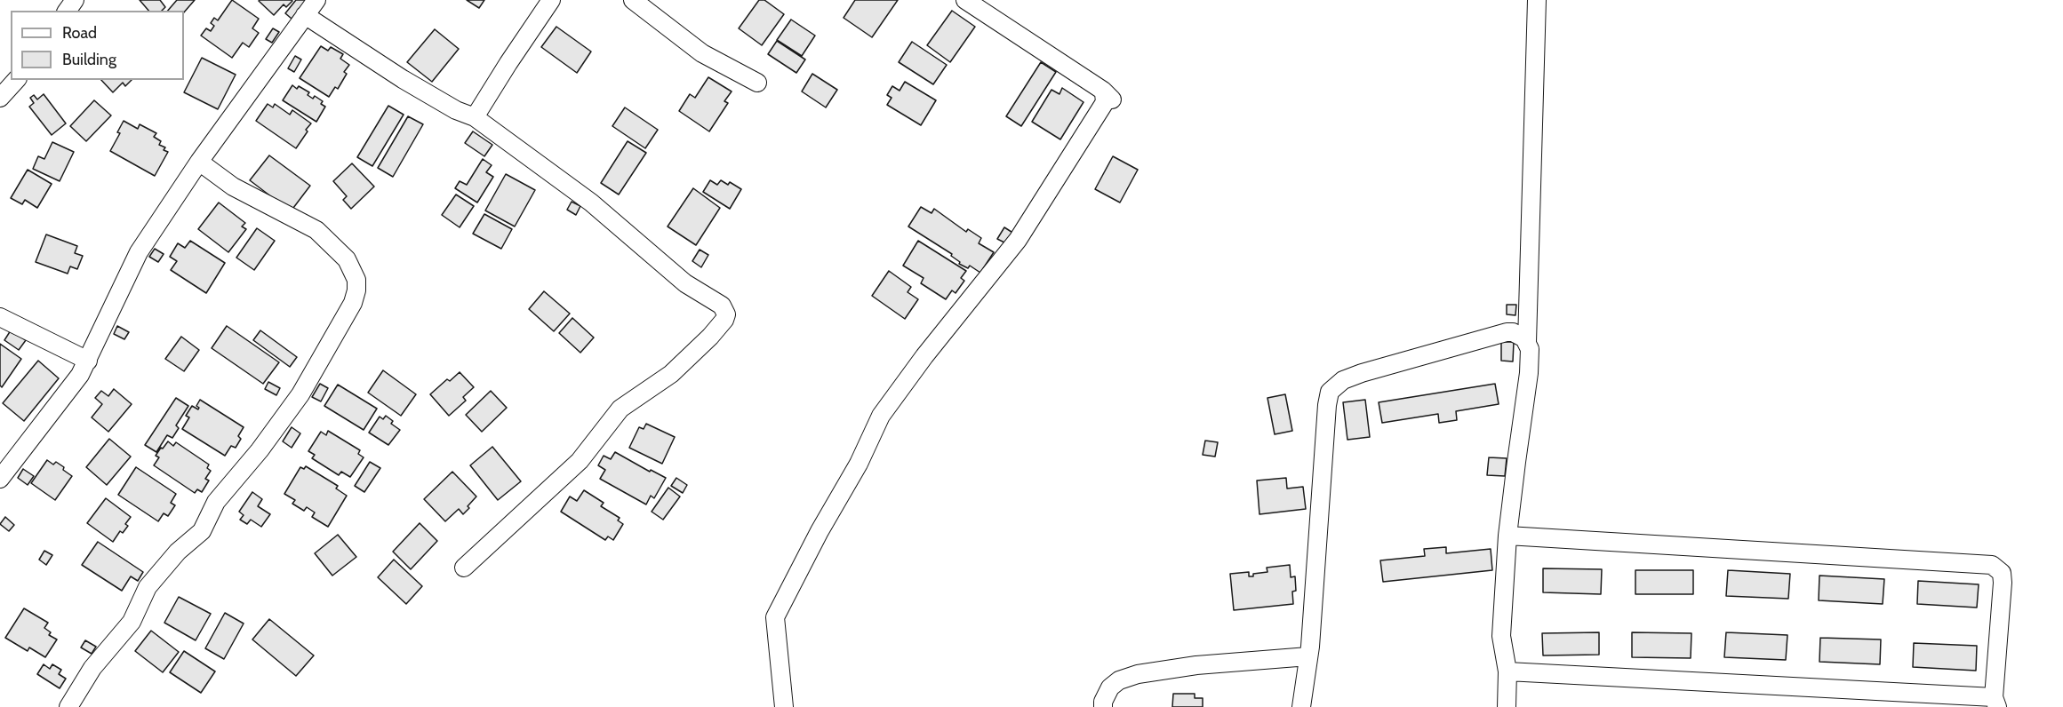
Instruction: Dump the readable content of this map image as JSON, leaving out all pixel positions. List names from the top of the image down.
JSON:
{
  "legend": ["Road", "Building"]
}
